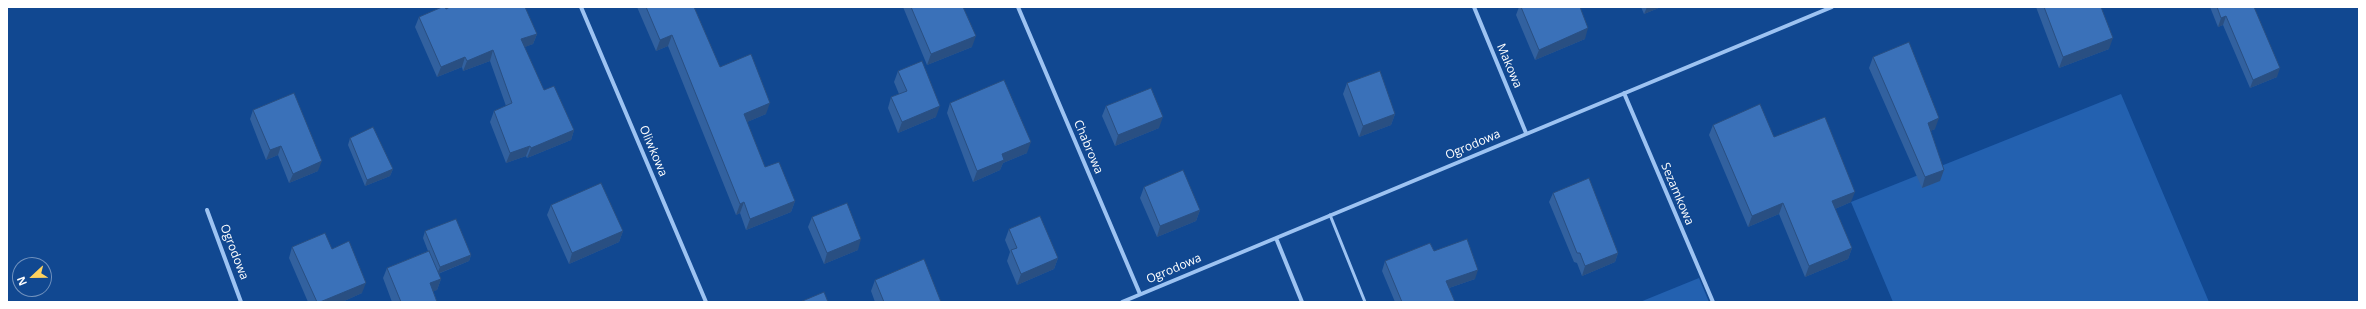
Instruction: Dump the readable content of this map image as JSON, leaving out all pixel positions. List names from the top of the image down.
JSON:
{
  "streets": {
    "street": [
      "Makowa",
      "Ogrodowa",
      "Chabrowa",
      "Oliwkowa",
      "Sezamkowa"
    ]
  },
  "crossings": [
    ["Makowa", "Ogrodowa"],
    ["Ogrodowa", "Chabrowa"],
    ["Ogrodowa", "Sezamkowa"]
  ],
  "north": "left"
}
